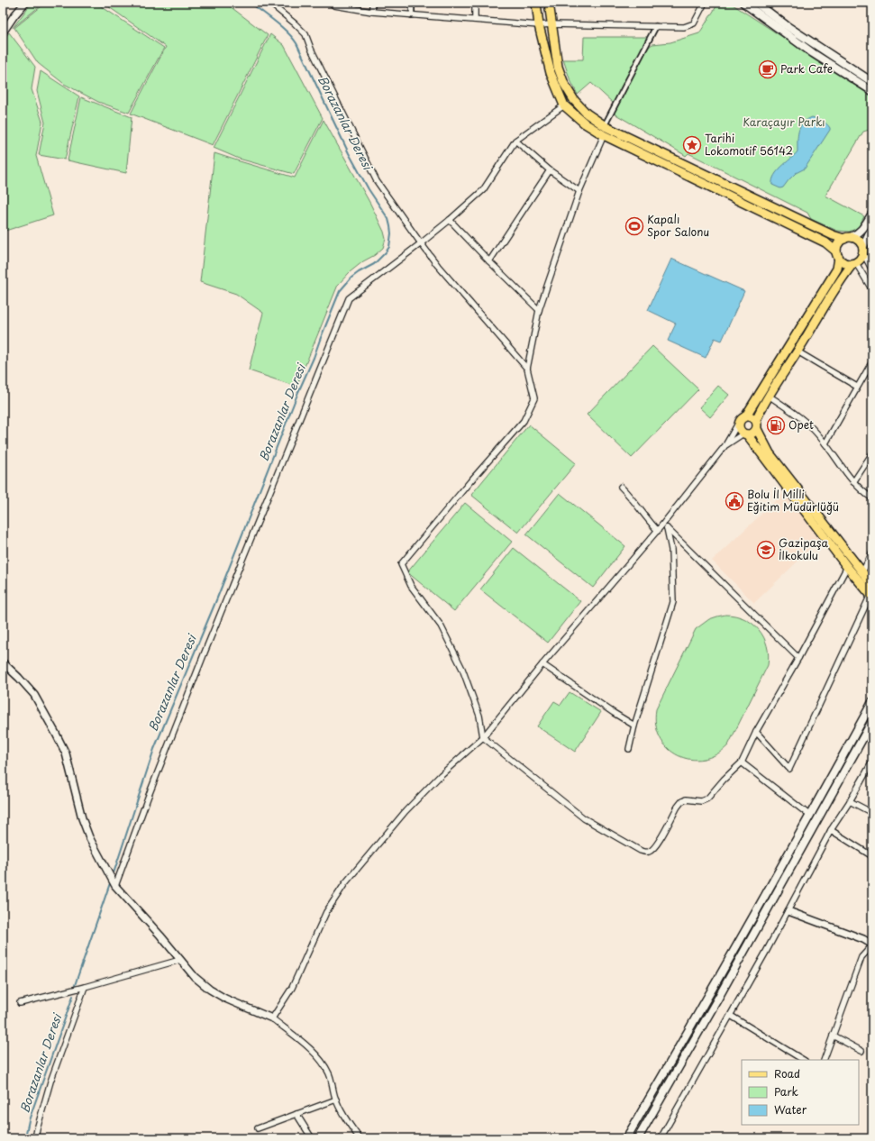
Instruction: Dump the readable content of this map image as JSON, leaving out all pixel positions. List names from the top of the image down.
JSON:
{
  "water": ["Borazanlar Deresi"],
  "parks": ["Karaçayır Parkı"],
  "places": {
    "cafe": ["Park Cafe"],
    "place": ["Tarihi Lokomotif 56142"],
    "sports": ["Kapalı Spor Salonu"],
    "fuel station": ["Opet"],
    "public building": ["Bolu İl Milli Eğitim Müdürlüğü"],
    "school or university": ["Gazipaşa İlkokulu"]
  },
  "legend": ["Road", "Park", "Water"]
}
